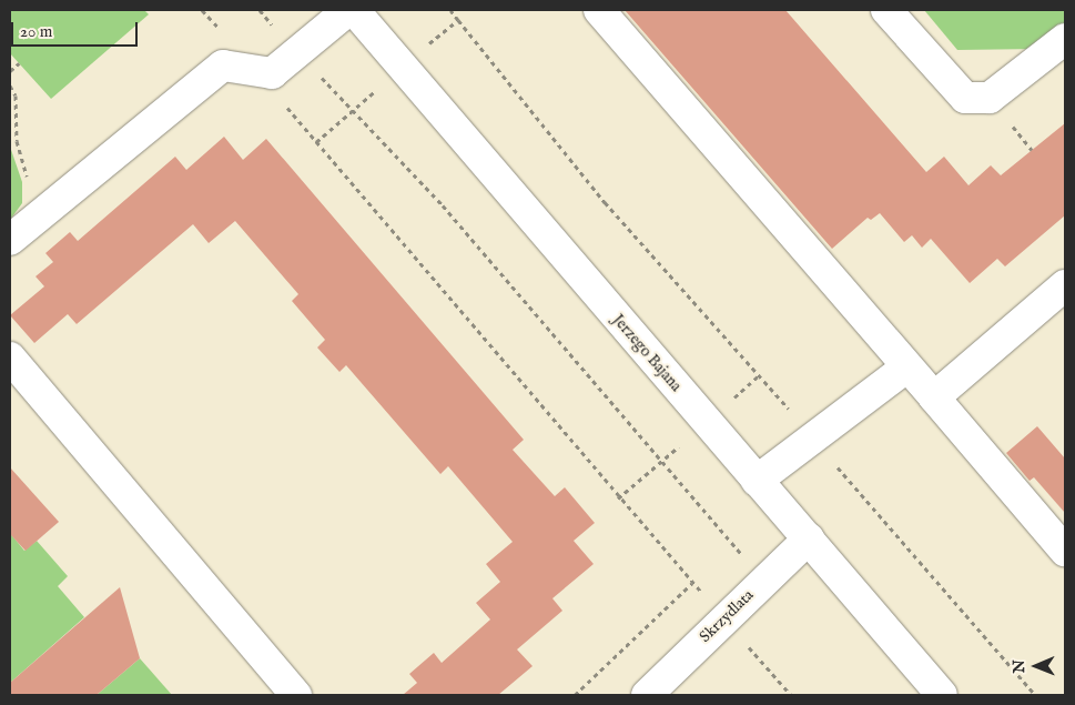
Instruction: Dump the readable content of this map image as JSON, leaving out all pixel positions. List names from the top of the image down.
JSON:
{
  "streets": {
    "street": ["Jerzego Bajana", "Skrzydlata"]
  },
  "crossings": [
    ["Jerzego Bajana", "Skrzydlata"]
  ],
  "scale_bar": "20 m",
  "north": "left"
}
